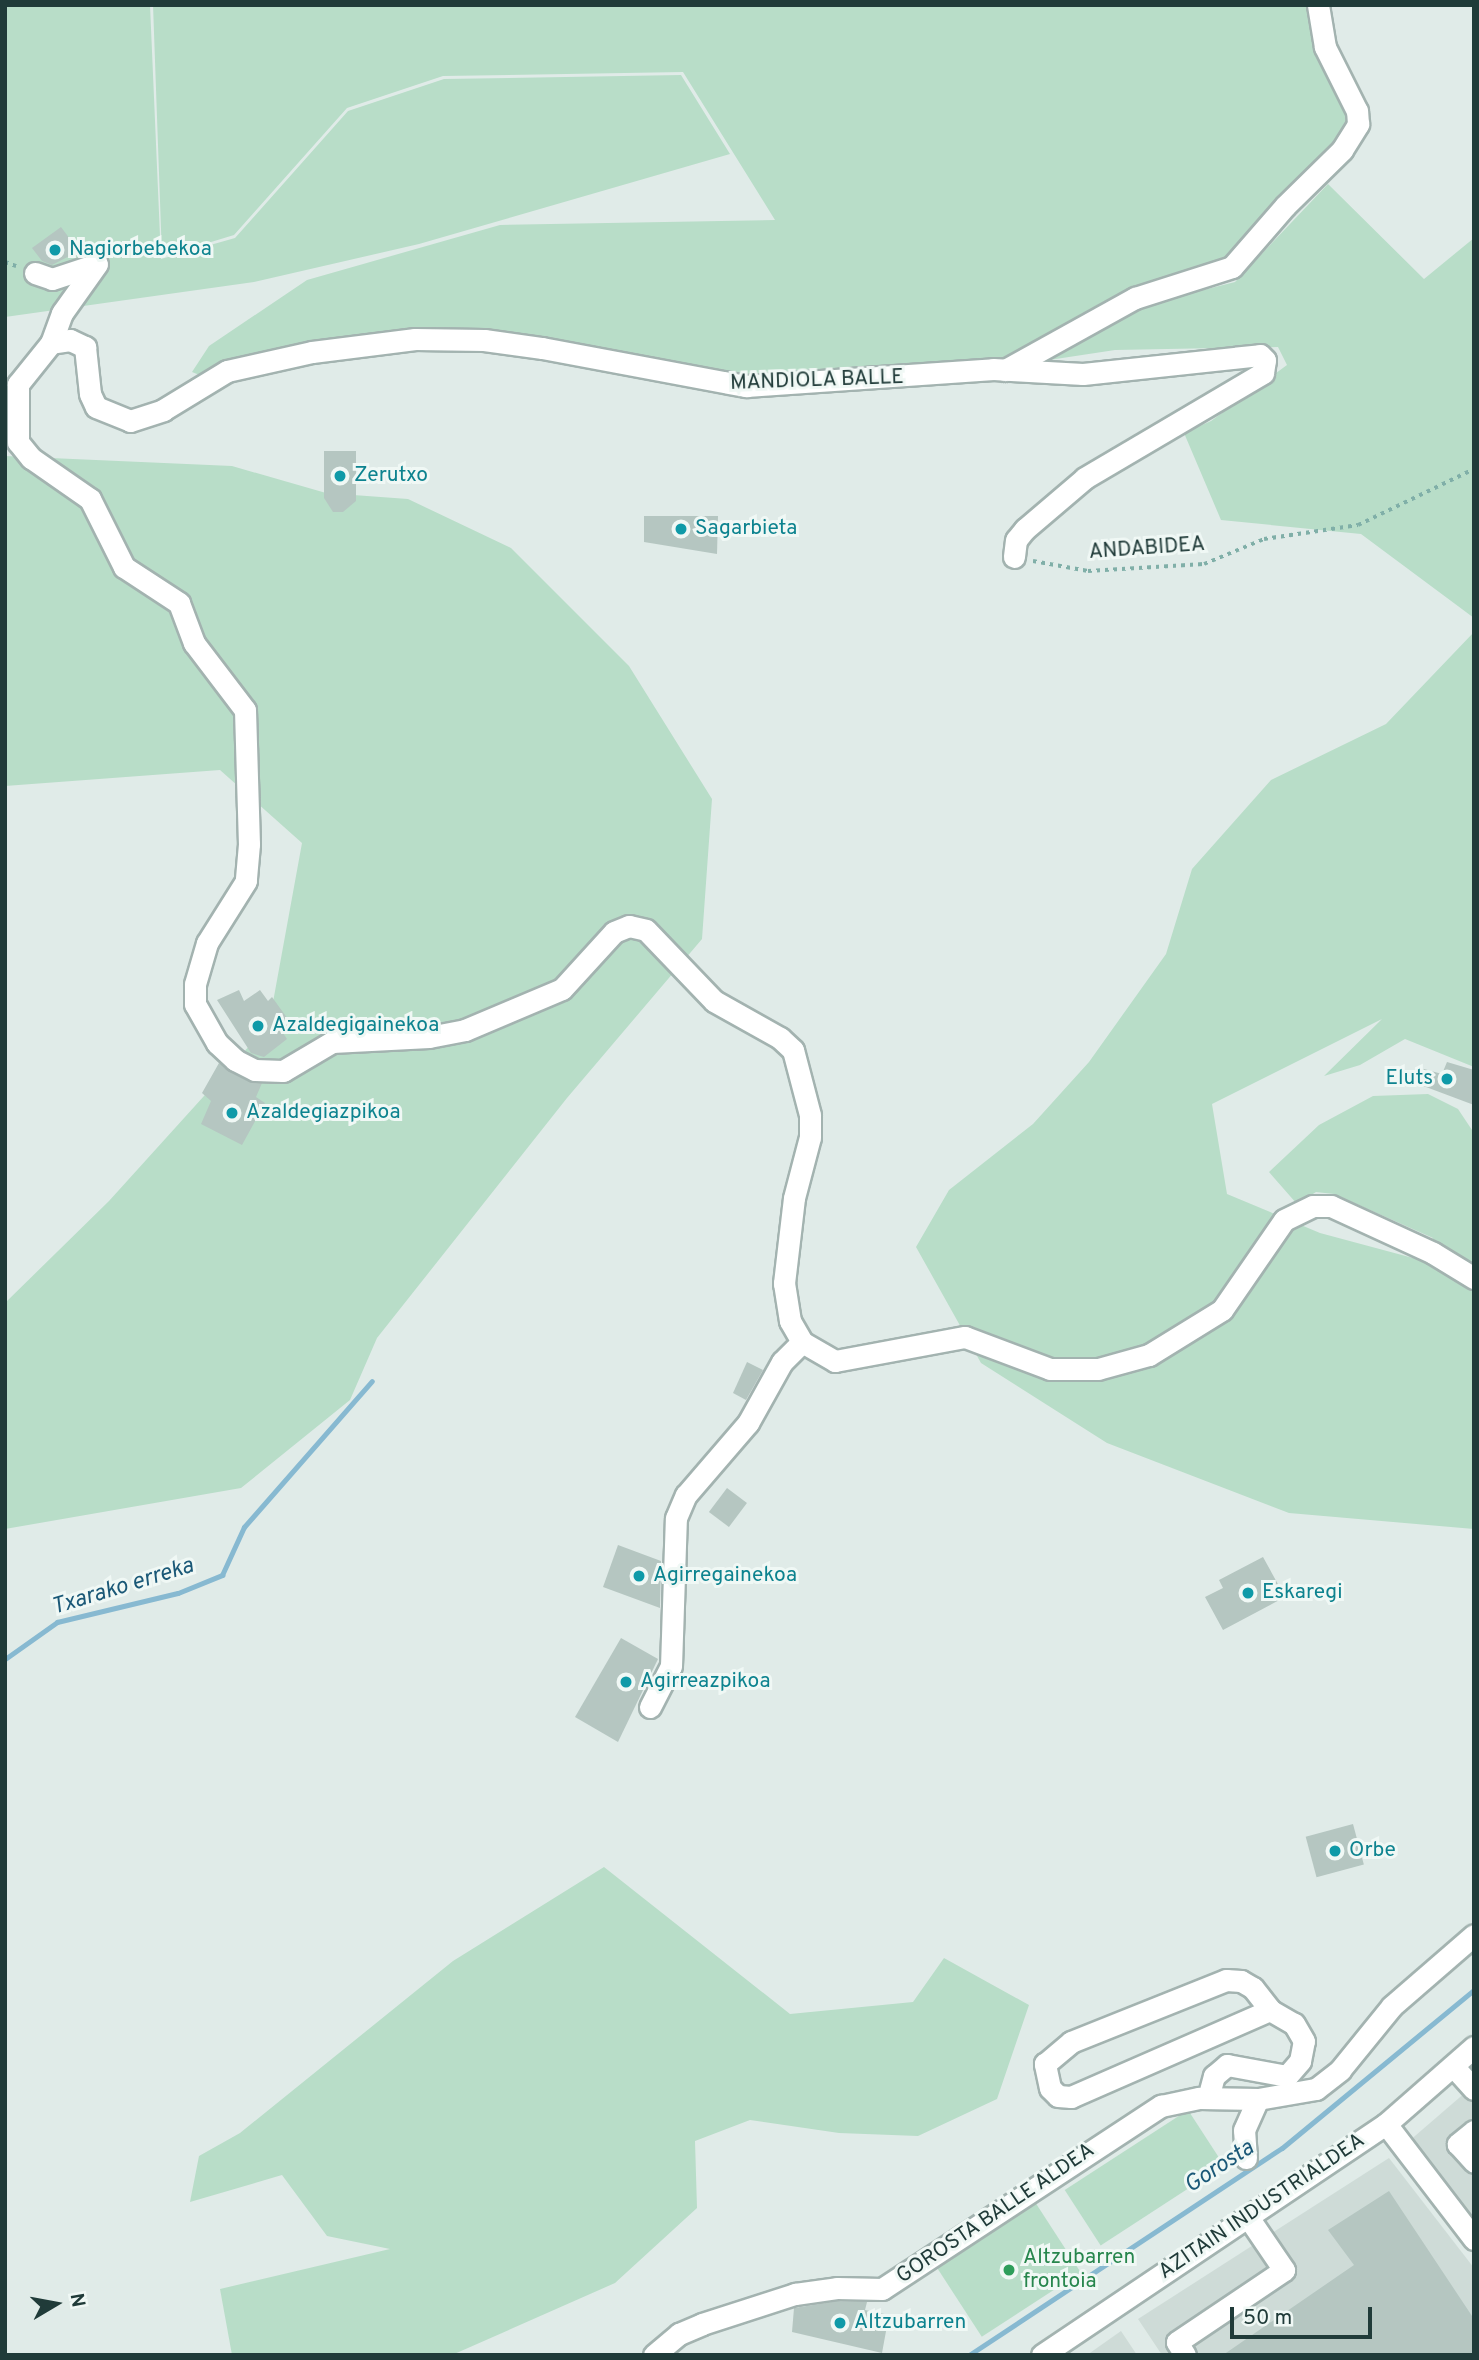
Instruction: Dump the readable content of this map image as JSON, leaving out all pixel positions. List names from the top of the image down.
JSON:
{
  "streets": {
    "street": ["MANDIOLA BALLE", "AZITAIN INDUSTRIALDEA", "GOROSTA BALLE ALDEA"],
    "path": ["ANDABIDEA"]
  },
  "water": ["Txarako erreka", "Gorosta"],
  "places": [
    "Nagiorbebekoa",
    "Zerutxo",
    "Sagarbieta",
    "Azaldegigainekoa",
    "Eluts",
    "Azaldegiazpikoa",
    "Agirregainekoa",
    "Eskaregi",
    "Agirreazpikoa",
    "Orbe",
    "Altzubarren frontoia",
    "Altzubarren"
  ],
  "scale_bar": "50 m",
  "north": "right"
}
